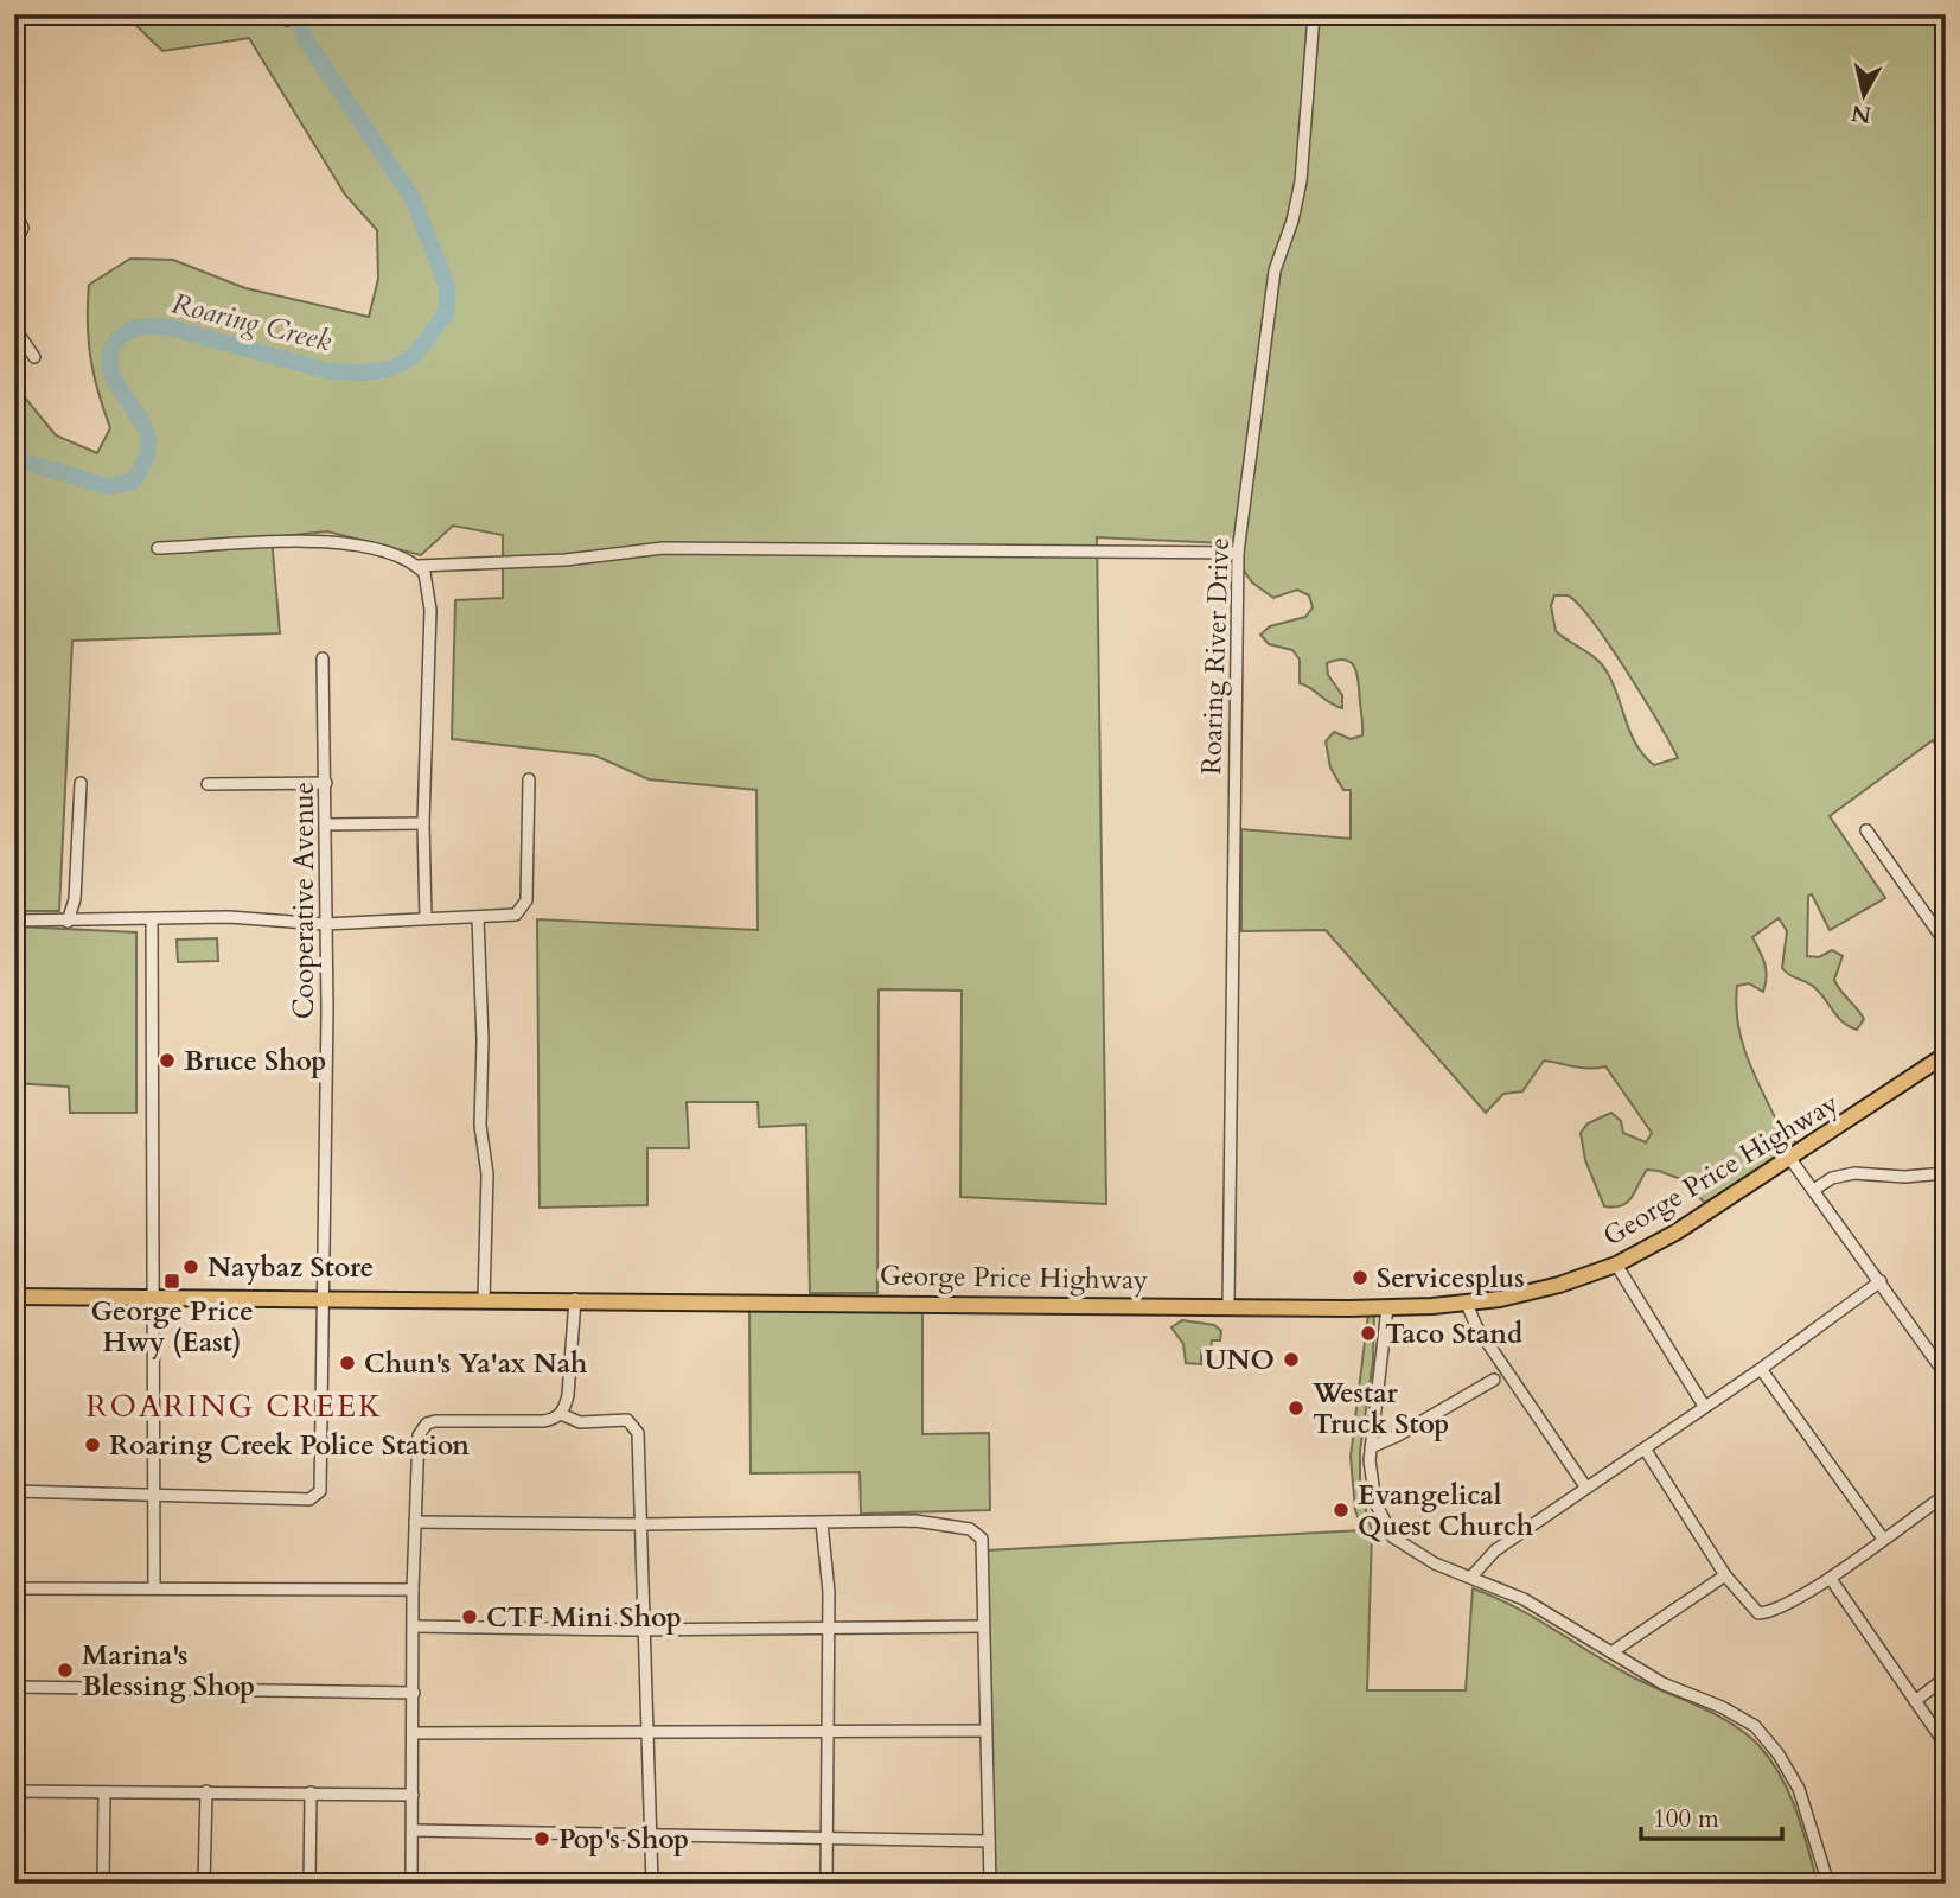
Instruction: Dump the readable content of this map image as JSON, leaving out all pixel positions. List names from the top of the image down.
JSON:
{
  "streets": {
    "highway": ["George Price Highway"],
    "street": ["Roaring River Drive", "Cooperative Avenue"]
  },
  "crossings": [
    ["Roaring River Drive", "George Price Highway"],
    ["Cooperative Avenue", "George Price Highway"]
  ],
  "districts": ["ROARING CREEK"],
  "water": ["Roaring Creek"],
  "places": {
    "other": [
      "Bruce Shop",
      "Naybaz Store",
      "Servicesplus",
      "Taco Stand",
      "UNO",
      "Chun's Ya'ax Nah",
      "Westar Truck Stop",
      "Roaring Creek Police Station",
      "Evangelical Quest Church",
      "CTF Mini Shop",
      "Marina's Blessing Shop",
      "Pop's Shop"
    ],
    "transit": ["George Price Hwy (East)"]
  },
  "scale_bar": "100 m",
  "north": "bottom"
}
